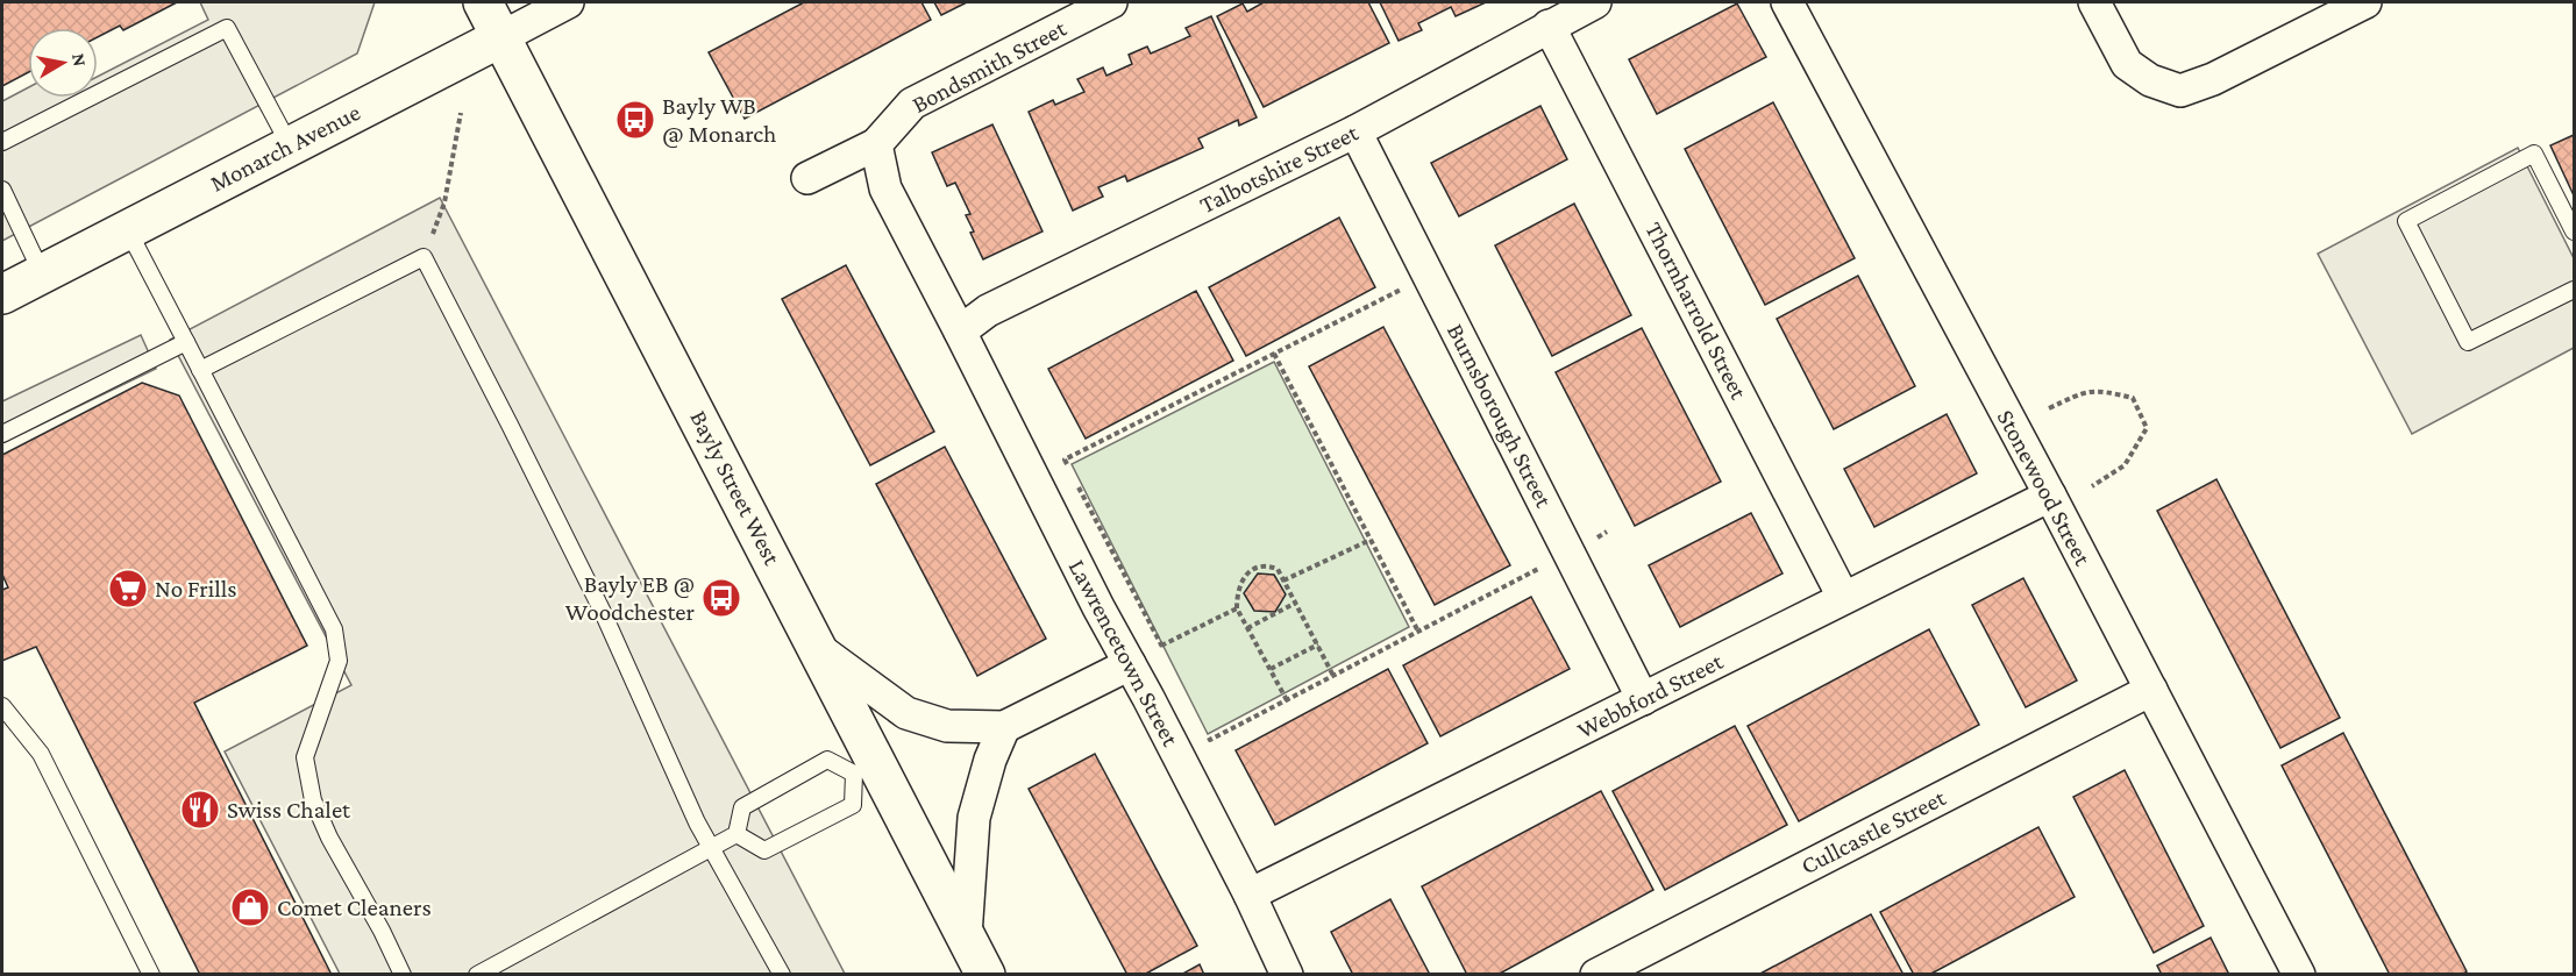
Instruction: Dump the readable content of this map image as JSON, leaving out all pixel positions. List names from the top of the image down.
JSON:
{
  "streets": {
    "main road": ["Monarch Avenue", "Bayly Street West"],
    "street": [
      "Bondsmith Street",
      "Talbotshire Street",
      "Thornharrold Street",
      "Burnsborough Street",
      "Stonewood Street",
      "Lawrencetown Street",
      "Webbford Street",
      "Cullcastle Street"
    ]
  },
  "crossings": [
    ["Monarch Avenue", "Bayly Street West"],
    ["Talbotshire Street", "Thornharrold Street"],
    ["Talbotshire Street", "Burnsborough Street"],
    ["Talbotshire Street", "Lawrencetown Street"],
    ["Thornharrold Street", "Webbford Street"],
    ["Burnsborough Street", "Webbford Street"],
    ["Stonewood Street", "Webbford Street"],
    ["Stonewood Street", "Cullcastle Street"],
    ["Lawrencetown Street", "Webbford Street"]
  ],
  "places": {
    "bus stop": ["Bayly WB @ Monarch", "Bayly EB @ Woodchester"],
    "supermarket": ["No Frills"],
    "restaurant": ["Swiss Chalet"],
    "shop": ["Comet Cleaners"]
  },
  "north": "right"
}
